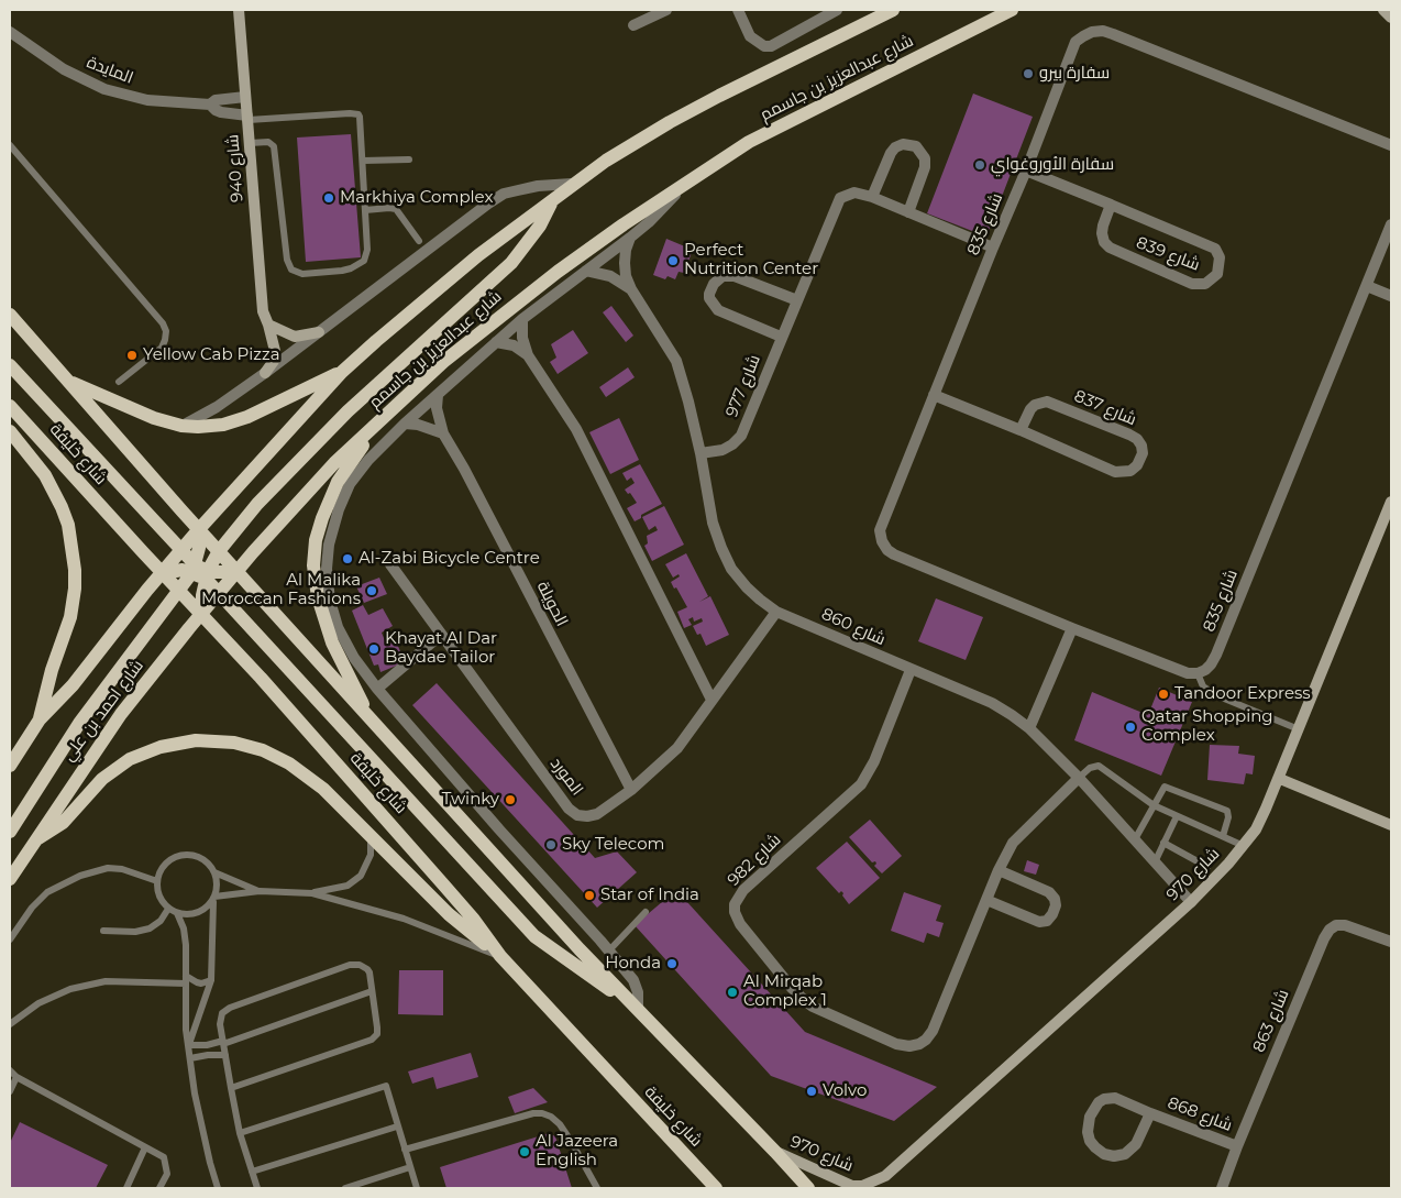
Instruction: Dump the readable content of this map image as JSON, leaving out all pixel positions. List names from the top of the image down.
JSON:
{
  "streets": {
    "main road": ["شارع عبدالعزيز بن جاسمم", "شارع خليفة", "شارع احمد بن علي"],
    "street": [
      "المايدة",
      "شارع 940",
      "شارع 835",
      "شارع 839",
      "شارع 977",
      "شارع 837",
      "الحويلة",
      "شارع 860",
      "المورد",
      "شارع 982",
      "شارع 970",
      "شارع 863",
      "شارع 868"
    ]
  },
  "crossings": [
    ["المايدة", "شارع 940"],
    ["شارع عبدالعزيز بن جاسمم", "الحويلة"],
    ["شارع عبدالعزيز بن جاسمم", "شارع 860"],
    ["شارع عبدالعزيز بن جاسمم", "شارع احمد بن علي"],
    ["شارع 835", "شارع 839"],
    ["شارع 835", "شارع 977"],
    ["شارع 835", "شارع 837"],
    ["شارع 977", "شارع 860"],
    ["شارع خليفة", "شارع احمد بن علي"],
    ["الحويلة", "المورد"],
    ["شارع 860", "المورد"],
    ["شارع 860", "شارع 982"],
    ["شارع 860", "شارع 970"],
    ["شارع 863", "شارع 868"]
  ],
  "places": [
    "سفارة بيرو",
    "سفارة الأوروغواي",
    "Markhiya Complex",
    "Perfect Nutrition Center",
    "Yellow Cab Pizza",
    "Al-Zabi Bicycle Centre",
    "Al Malika Moroccan Fashions",
    "Khayat Al Dar Baydae Tailor",
    "Tandoor Express",
    "Qatar Shopping Complex",
    "Twinky",
    "Sky Telecom",
    "Star of India",
    "Honda",
    "Al Mirqab Complex 1",
    "Volvo",
    "Al Jazeera English"
  ]
}
